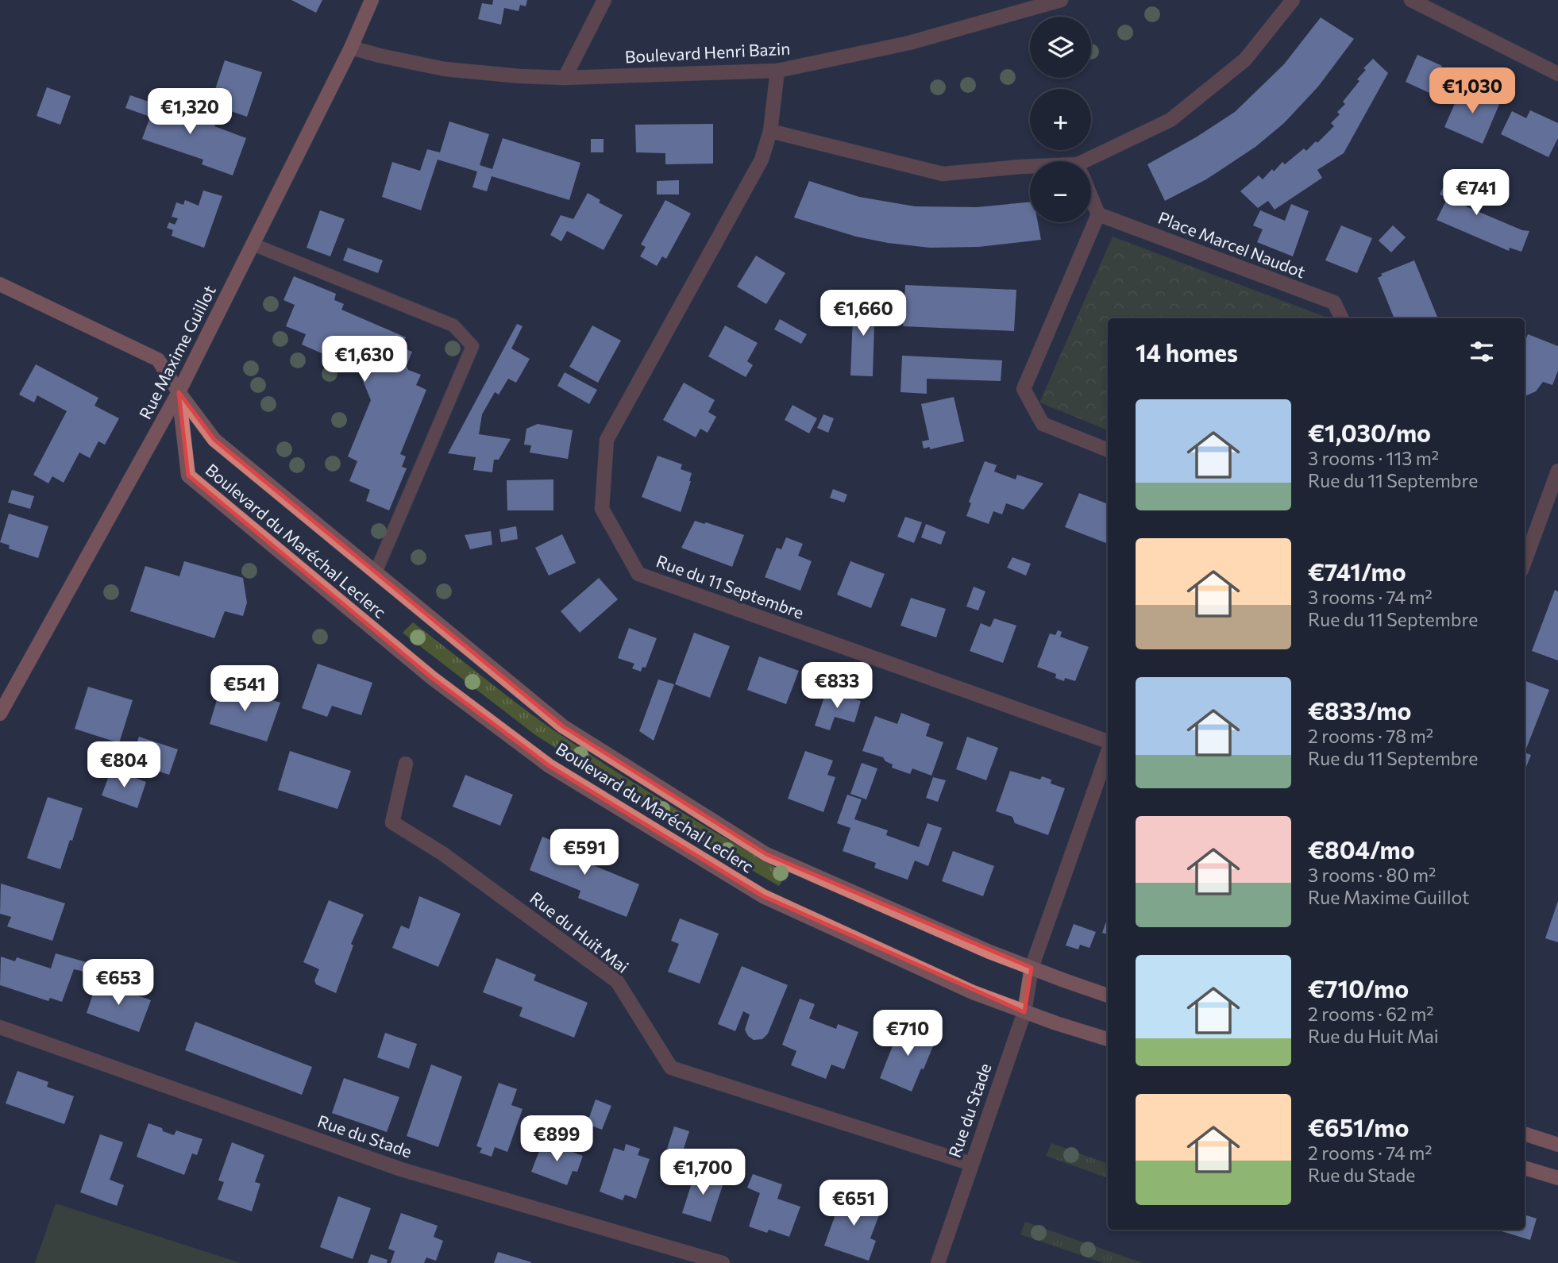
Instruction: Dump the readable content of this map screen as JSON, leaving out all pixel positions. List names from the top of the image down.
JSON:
{
  "streets": {
    "main road": ["Rue Maxime Guillot", "Boulevard du Maréchal Leclerc"],
    "street": [
      "Boulevard Henri Bazin",
      "Place Marcel Naudot",
      "Rue du 11 Septembre",
      "Rue du Huit Mai",
      "Rue du Stade"
    ]
  },
  "crossings": [
    ["Boulevard Henri Bazin", "Rue Maxime Guillot"],
    ["Boulevard Henri Bazin", "Rue du 11 Septembre"],
    ["Rue Maxime Guillot", "Boulevard du Maréchal Leclerc"],
    ["Boulevard du Maréchal Leclerc", "Rue du 11 Septembre"],
    ["Boulevard du Maréchal Leclerc", "Rue du Stade"],
    ["Rue du 11 Septembre", "Rue du Stade"],
    ["Rue du Huit Mai", "Rue du Stade"]
  ],
  "page": {
    "map_buttons": ["+", "−"],
    "price": [
      "€1,030",
      "€1,320",
      "€741",
      "€1,660",
      "€1,630",
      "€833",
      "€541",
      "€804",
      "€591",
      "€653",
      "€710",
      "€899",
      "€1,700",
      "€651"
    ],
    "heading": "14 homes",
    "list": [
      {
        "name": "€1,030/mo",
        "note": "3 rooms · 113 m² · Rue du 11 Septembre"
      },
      {
        "name": "€741/mo",
        "note": "3 rooms · 74 m² · Rue du 11 Septembre"
      },
      {
        "name": "€833/mo",
        "note": "2 rooms · 78 m² · Rue du 11 Septembre"
      },
      {
        "name": "€804/mo",
        "note": "3 rooms · 80 m² · Rue Maxime Guillot"
      },
      {
        "name": "€710/mo",
        "note": "2 rooms · 62 m² · Rue du Huit Mai"
      },
      {
        "name": "€651/mo",
        "note": "2 rooms · 74 m² · Rue du Stade"
      }
    ]
  }
}
